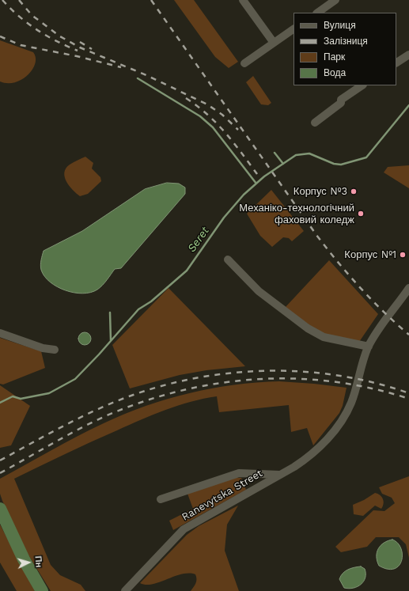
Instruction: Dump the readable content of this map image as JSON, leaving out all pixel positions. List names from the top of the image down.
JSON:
{
  "streets": {
    "street": ["Ranevytska Street"]
  },
  "water": ["Seret"],
  "places": ["Корпус №3", "Механіко-технологічний фаховий коледж", "Корпус №1"],
  "legend": [
    "Вулиця",
    "Залізниця",
    "Парк",
    "Вода"
  ],
  "north": "right"
}
